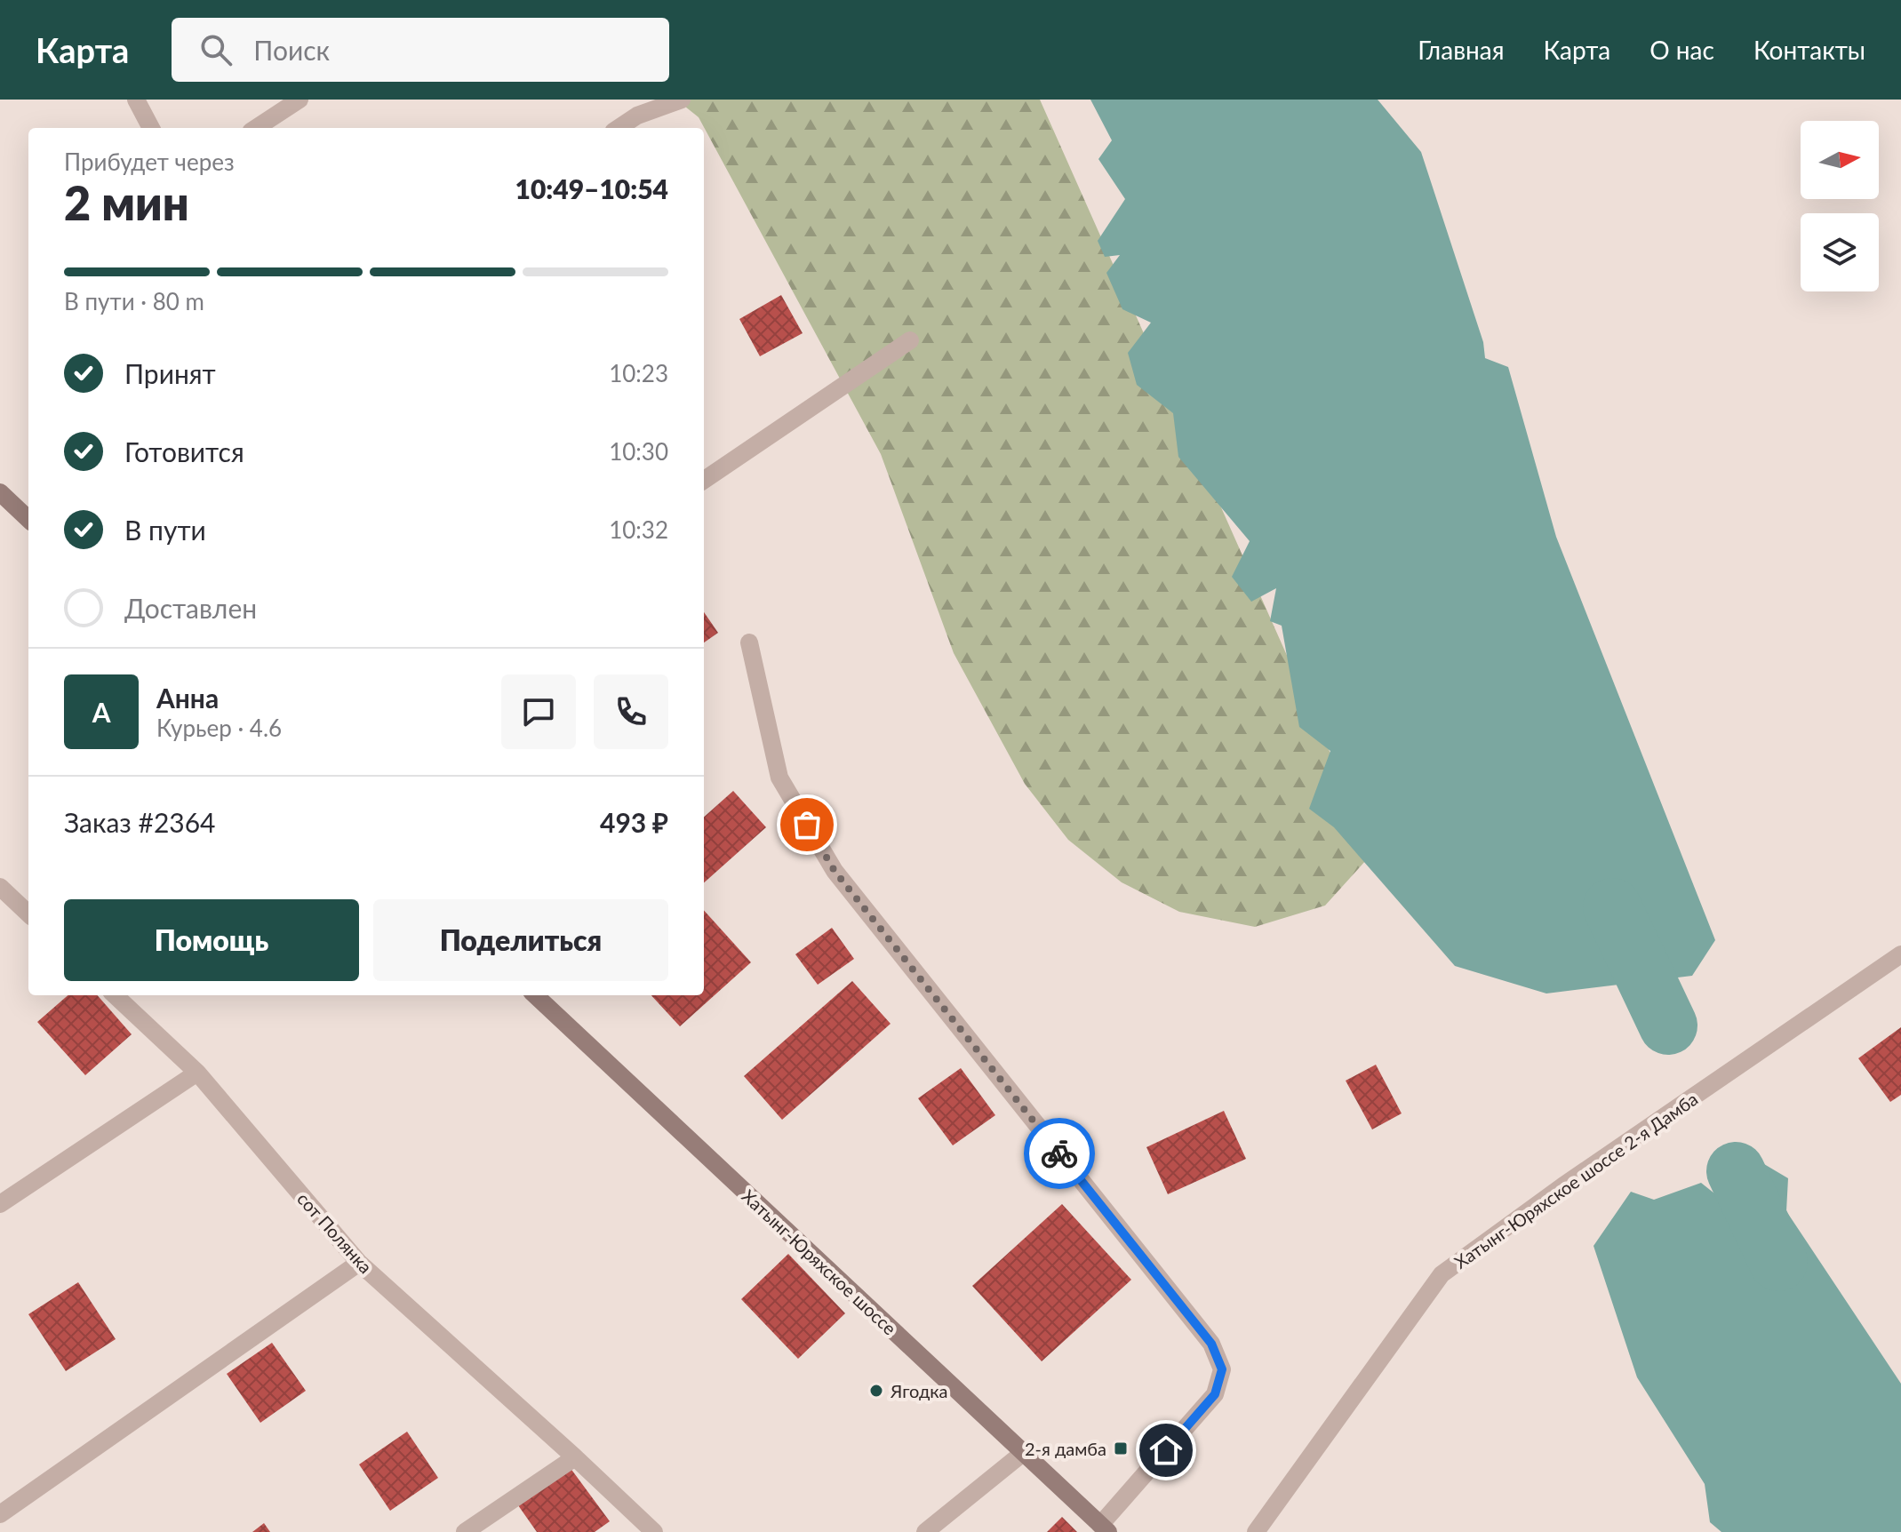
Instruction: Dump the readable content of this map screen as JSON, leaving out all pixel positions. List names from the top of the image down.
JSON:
{
  "streets": {
    "main road": ["Хатынг-Юряхское шоссе"],
    "street": ["Хатынг-Юряхское шоссе 2-я Дамба", "сот Полянка"]
  },
  "places": {
    "other": ["Ягодка"],
    "transit": ["2-я дамба"]
  },
  "north": "right",
  "page": {
    "header": "Карта",
    "search": "Поиск",
    "nav": [
      "Главная",
      "Карта",
      "О нас",
      "Контакты"
    ],
    "heading": ["2 мин", "Прибудет через", "10:49–10:54"],
    "panel": [
      "Анна",
      "Курьер · 4.6",
      "Заказ #2364",
      "493 ₽"
    ],
    "bar": "В пути · 80 m",
    "list": [
      ["Принят", "10:23"],
      ["Готовится", "10:30"],
      ["В пути", "10:32"],
      "Доставлен"
    ],
    "round": "А",
    "buttons": ["Помощь", "Поделиться"]
  }
}
